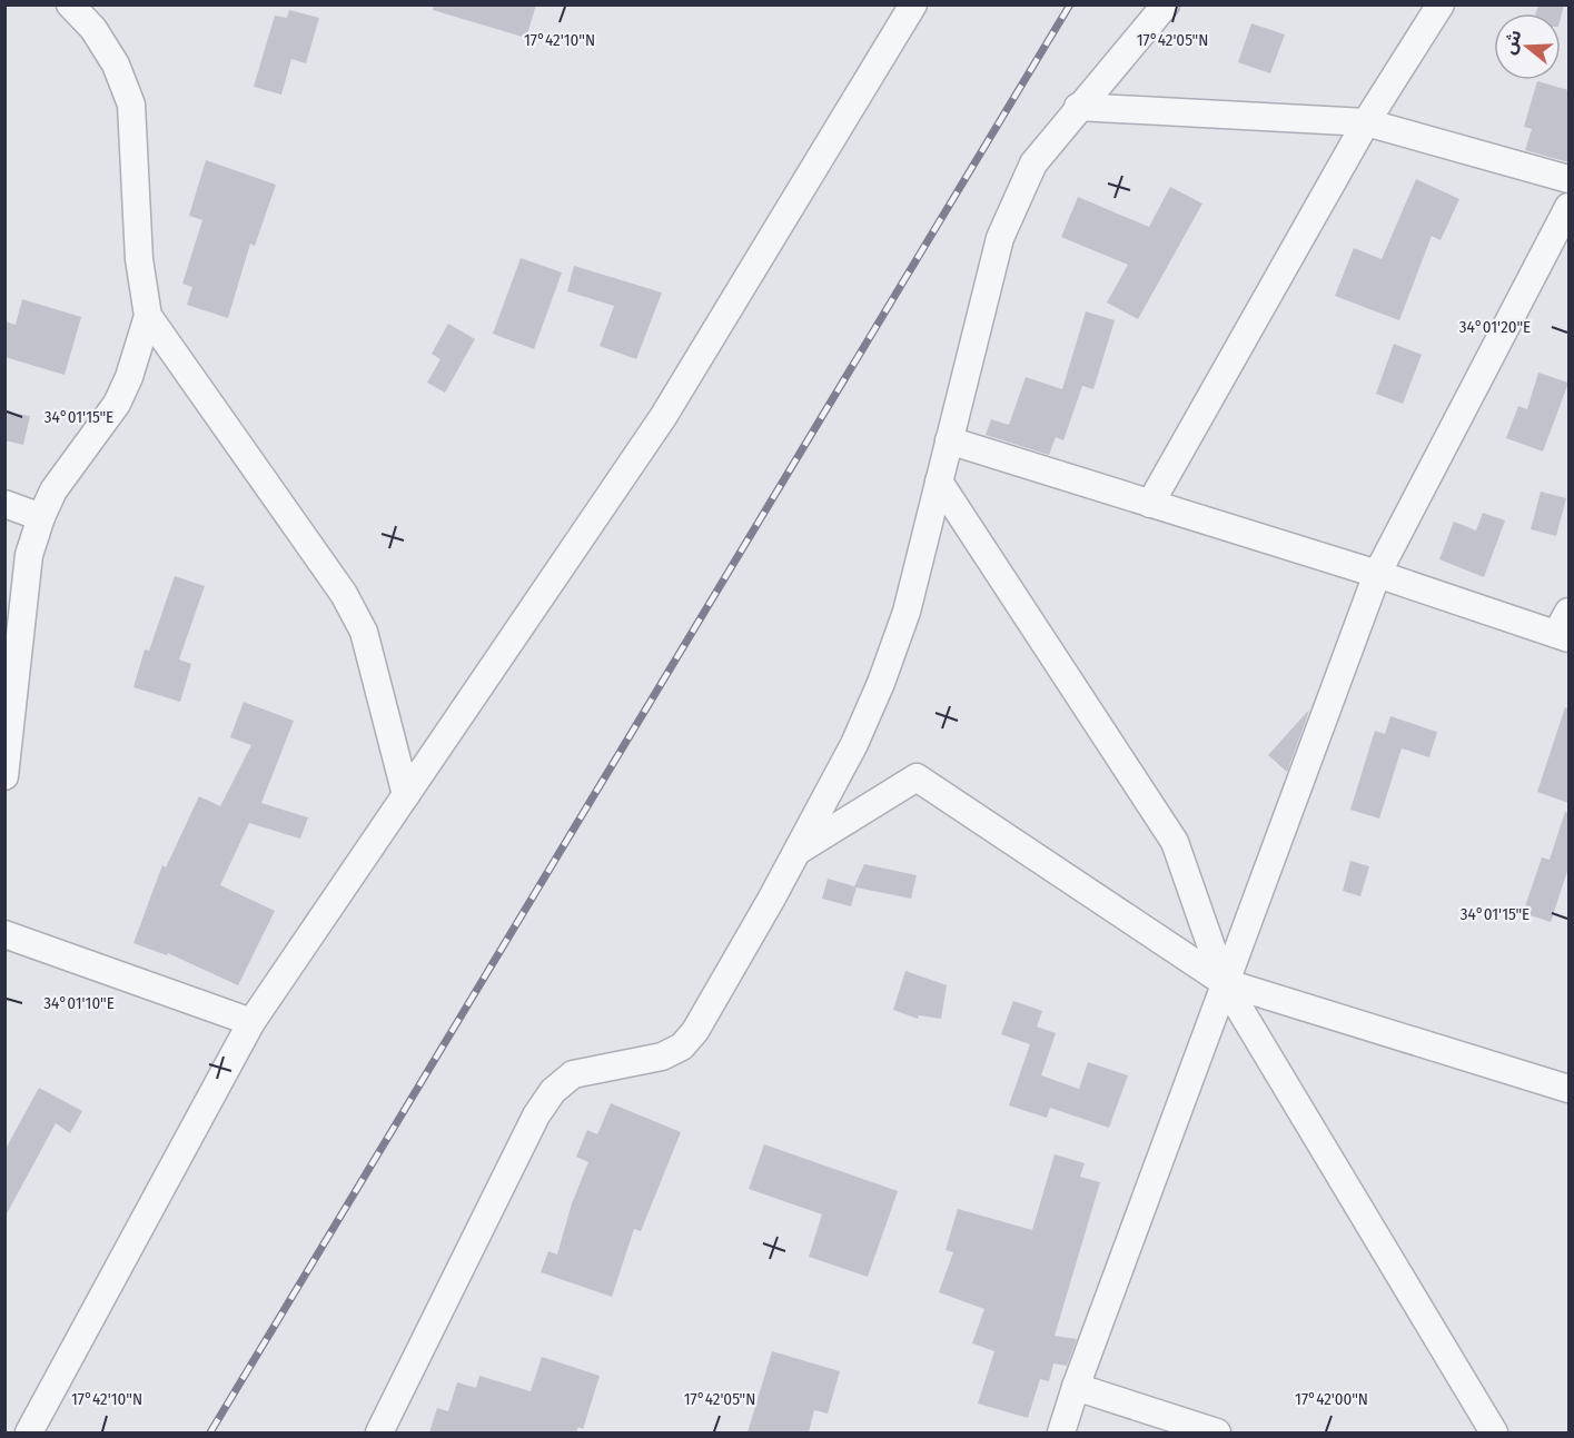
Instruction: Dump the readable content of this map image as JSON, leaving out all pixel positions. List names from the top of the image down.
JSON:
{
  "north": "left",
  "coordinates": [
    "17°42'10\"N",
    "17°42'05\"N",
    "34°01'20\"E",
    "34°01'15\"E",
    "34°01'10\"E",
    "17°42'00\"N"
  ]
}
